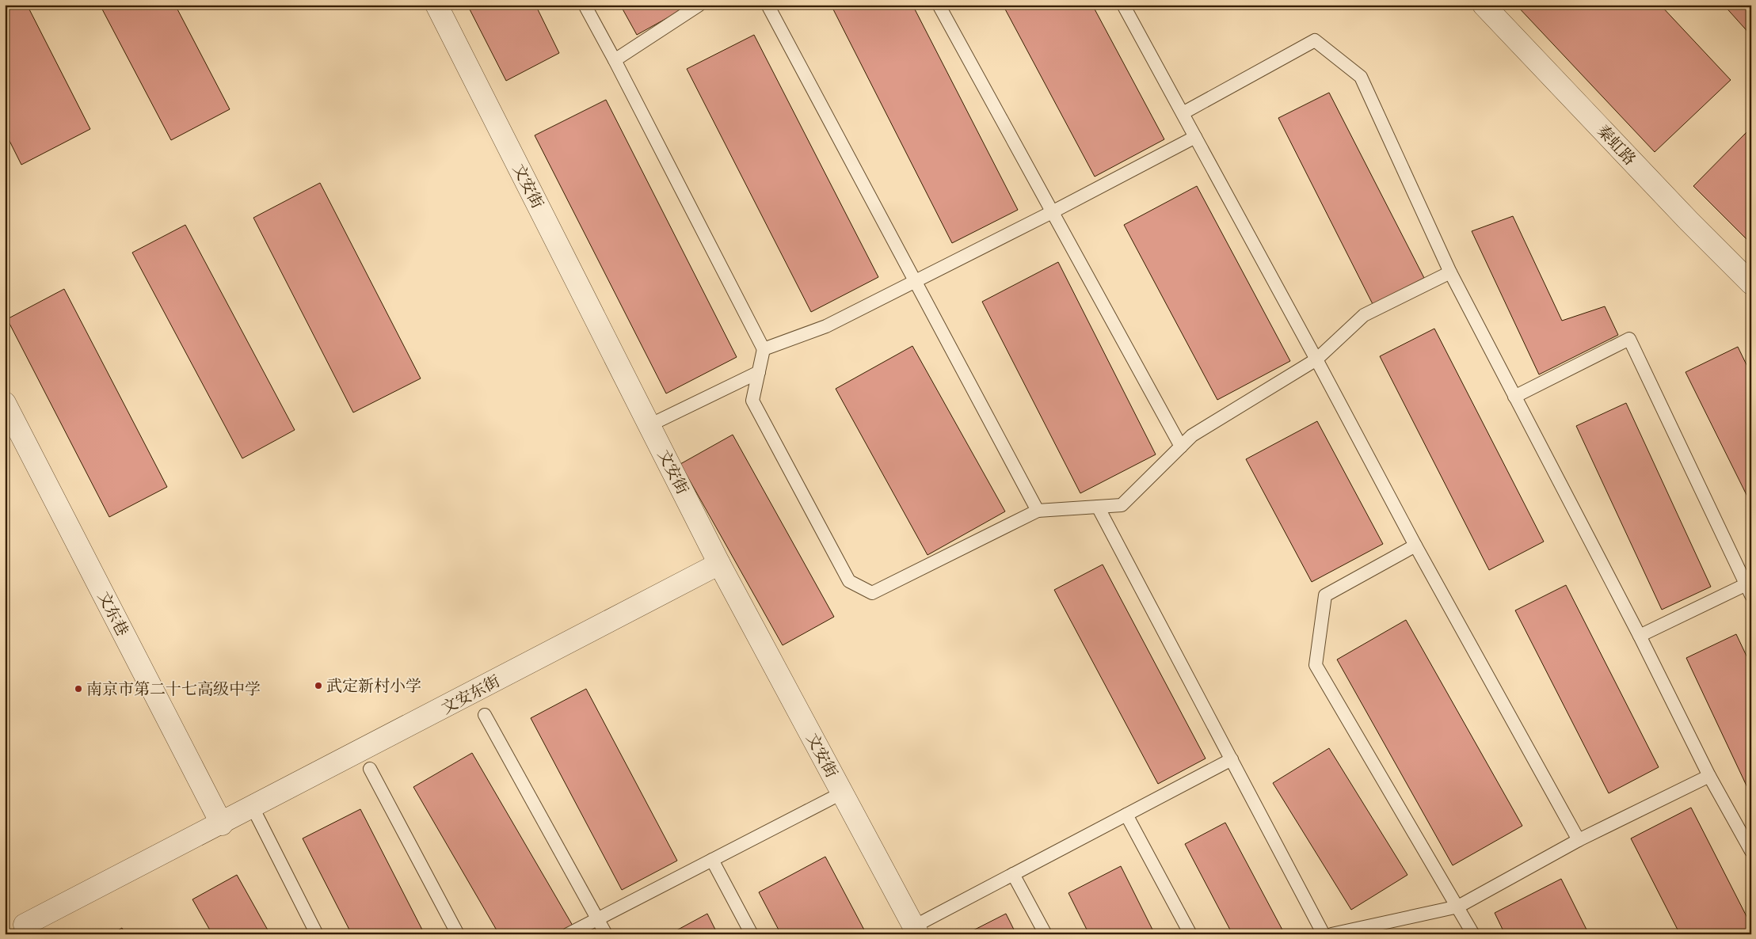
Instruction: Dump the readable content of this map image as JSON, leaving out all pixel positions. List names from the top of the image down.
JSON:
{
  "streets": {
    "street": [
      "秦虹路",
      "文安街",
      "文东巷",
      "文安东街"
    ]
  },
  "crossings": [
    ["文安街", "文安东街"],
    ["文东巷", "文安东街"]
  ],
  "places": ["武定新村小学", "南京市第二十七高级中学"]
}
